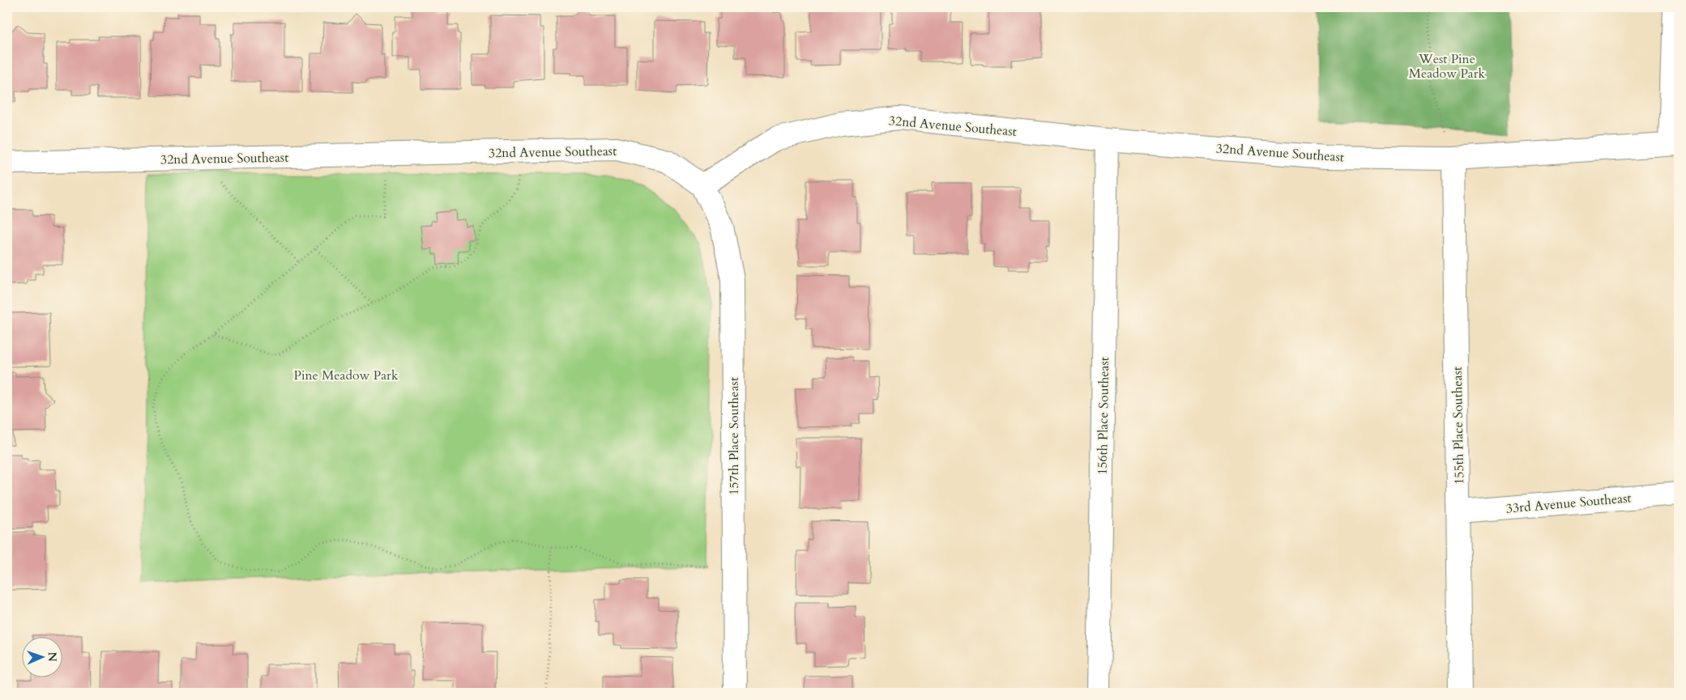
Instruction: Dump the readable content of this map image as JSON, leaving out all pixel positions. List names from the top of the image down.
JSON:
{
  "streets": {
    "street": [
      "32nd Avenue Southeast",
      "156th Place Southeast",
      "155th Place Southeast",
      "157th Place Southeast",
      "33rd Avenue Southeast"
    ]
  },
  "crossings": [
    ["32nd Avenue Southeast", "156th Place Southeast"],
    ["32nd Avenue Southeast", "155th Place Southeast"],
    ["32nd Avenue Southeast", "157th Place Southeast"],
    ["155th Place Southeast", "33rd Avenue Southeast"]
  ],
  "parks": ["West Pine Meadow Park", "Pine Meadow Park"],
  "north": "right"
}
